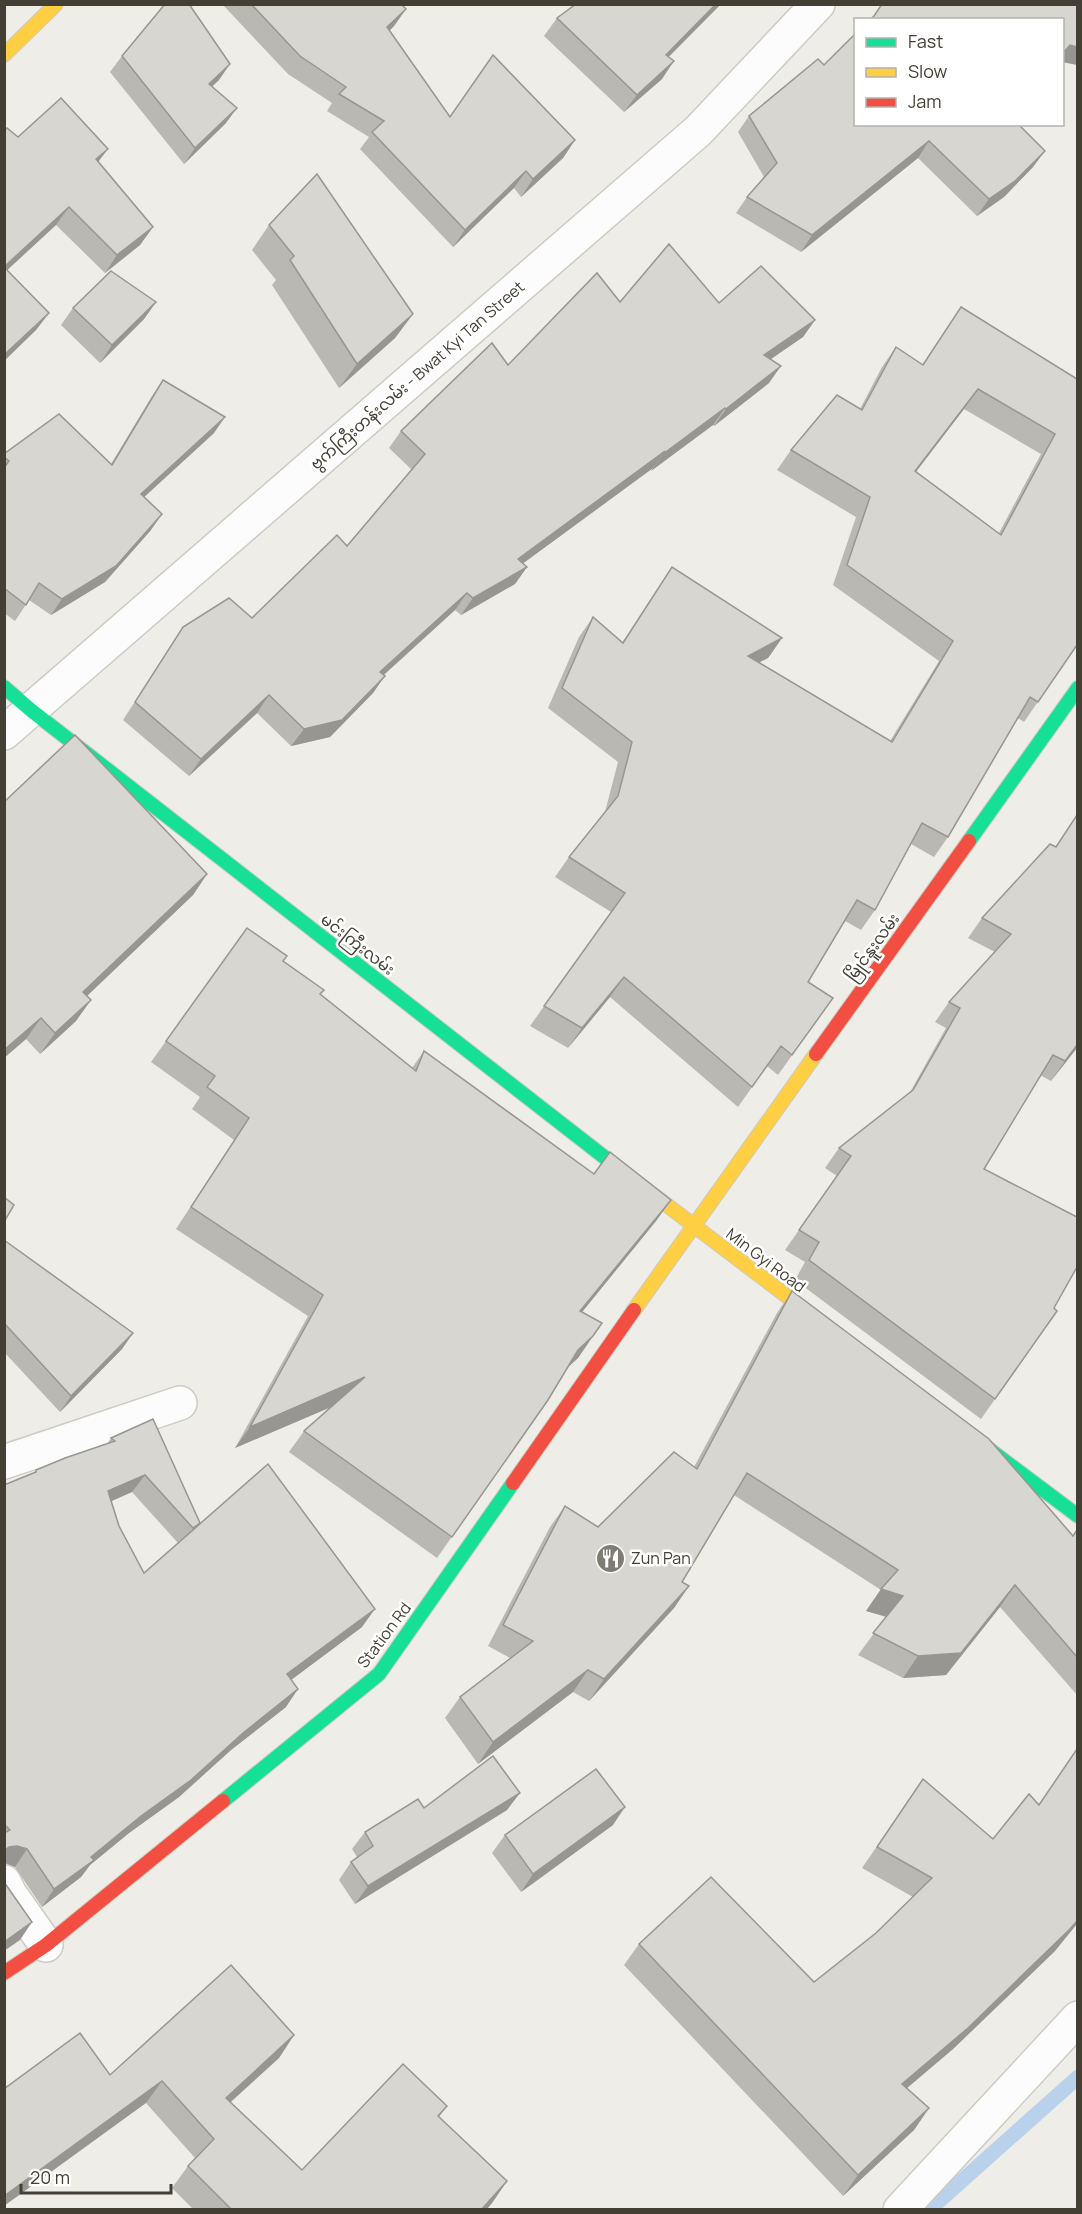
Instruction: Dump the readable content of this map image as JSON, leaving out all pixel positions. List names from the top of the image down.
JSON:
{
  "streets": {
    "street": [
      "ဗွက်ကြီးတန်းလမ်း - Bwat Kyi Tan Street",
      "မင်းကြီးလမ်း",
      "မြိုင်နူးလမ်း",
      "Min Gyi Road",
      "Station Rd"
    ]
  },
  "crossings": [
    ["ဗွက်ကြီးတန်းလမ်း - Bwat Kyi Tan Street", "မင်းကြီးလမ်း"],
    ["မင်းကြီးလမ်း", "မြိုင်နူးလမ်း"],
    ["မင်းကြီးလမ်း", "Min Gyi Road"],
    ["မင်းကြီးလမ်း", "Station Rd"],
    ["မြိုင်နူးလမ်း", "Min Gyi Road"],
    ["မြိုင်နူးလမ်း", "Station Rd"],
    ["Min Gyi Road", "Station Rd"]
  ],
  "places": {
    "restaurant": ["Zun Pan"]
  },
  "legend": ["Fast", "Slow", "Jam"],
  "scale_bar": "20 m"
}
